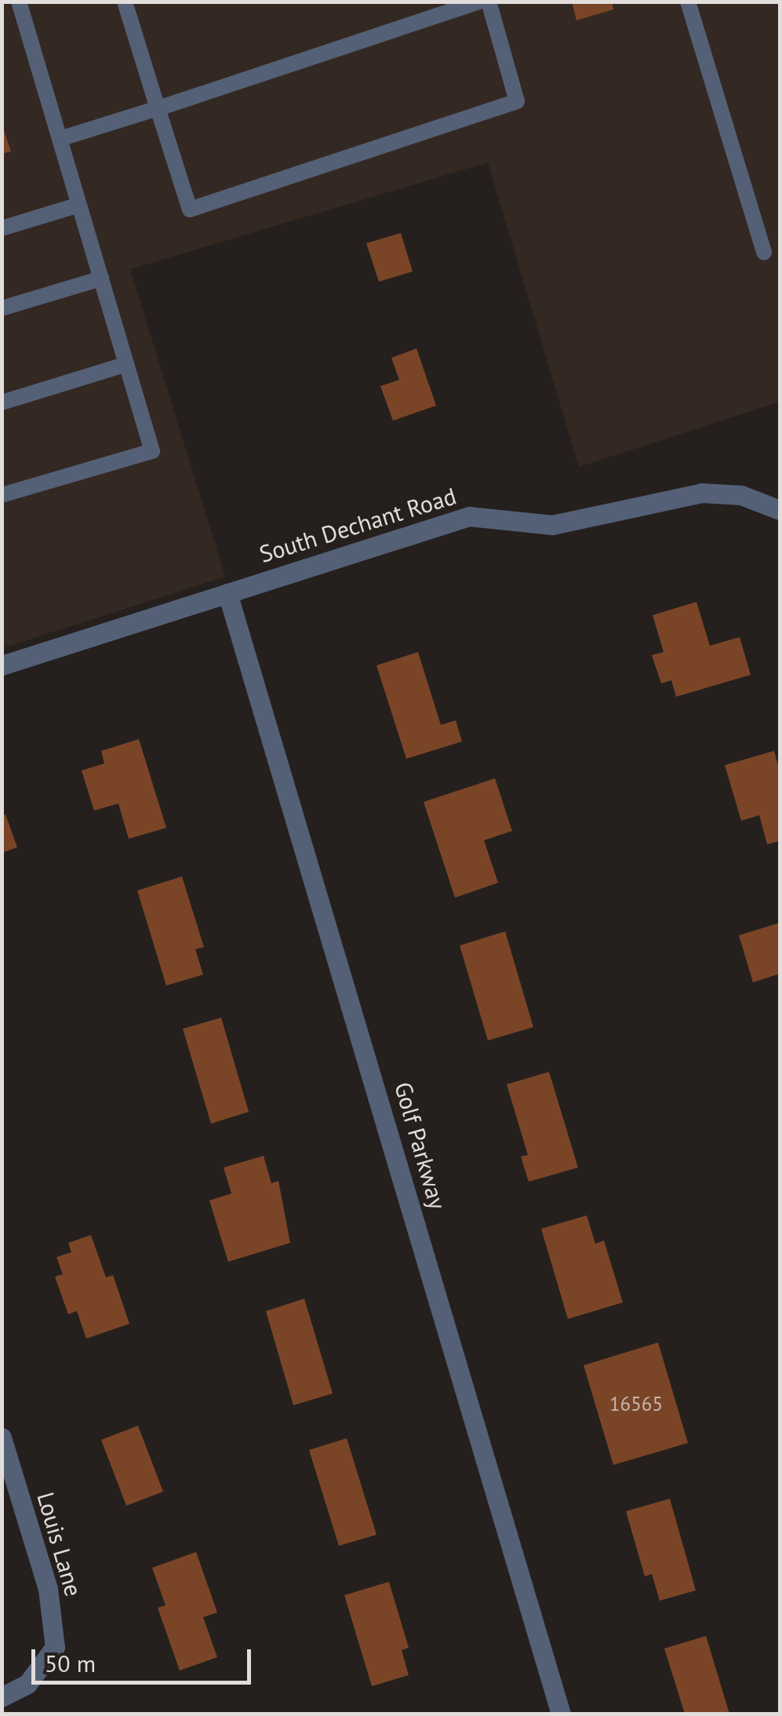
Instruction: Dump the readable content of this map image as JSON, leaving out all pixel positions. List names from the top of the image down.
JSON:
{
  "streets": {
    "street": ["South Dechant Road", "Golf Parkway", "Louis Lane"]
  },
  "crossings": [
    ["South Dechant Road", "Golf Parkway"]
  ],
  "house_numbers": ["16565"],
  "scale_bar": "50 m"
}
